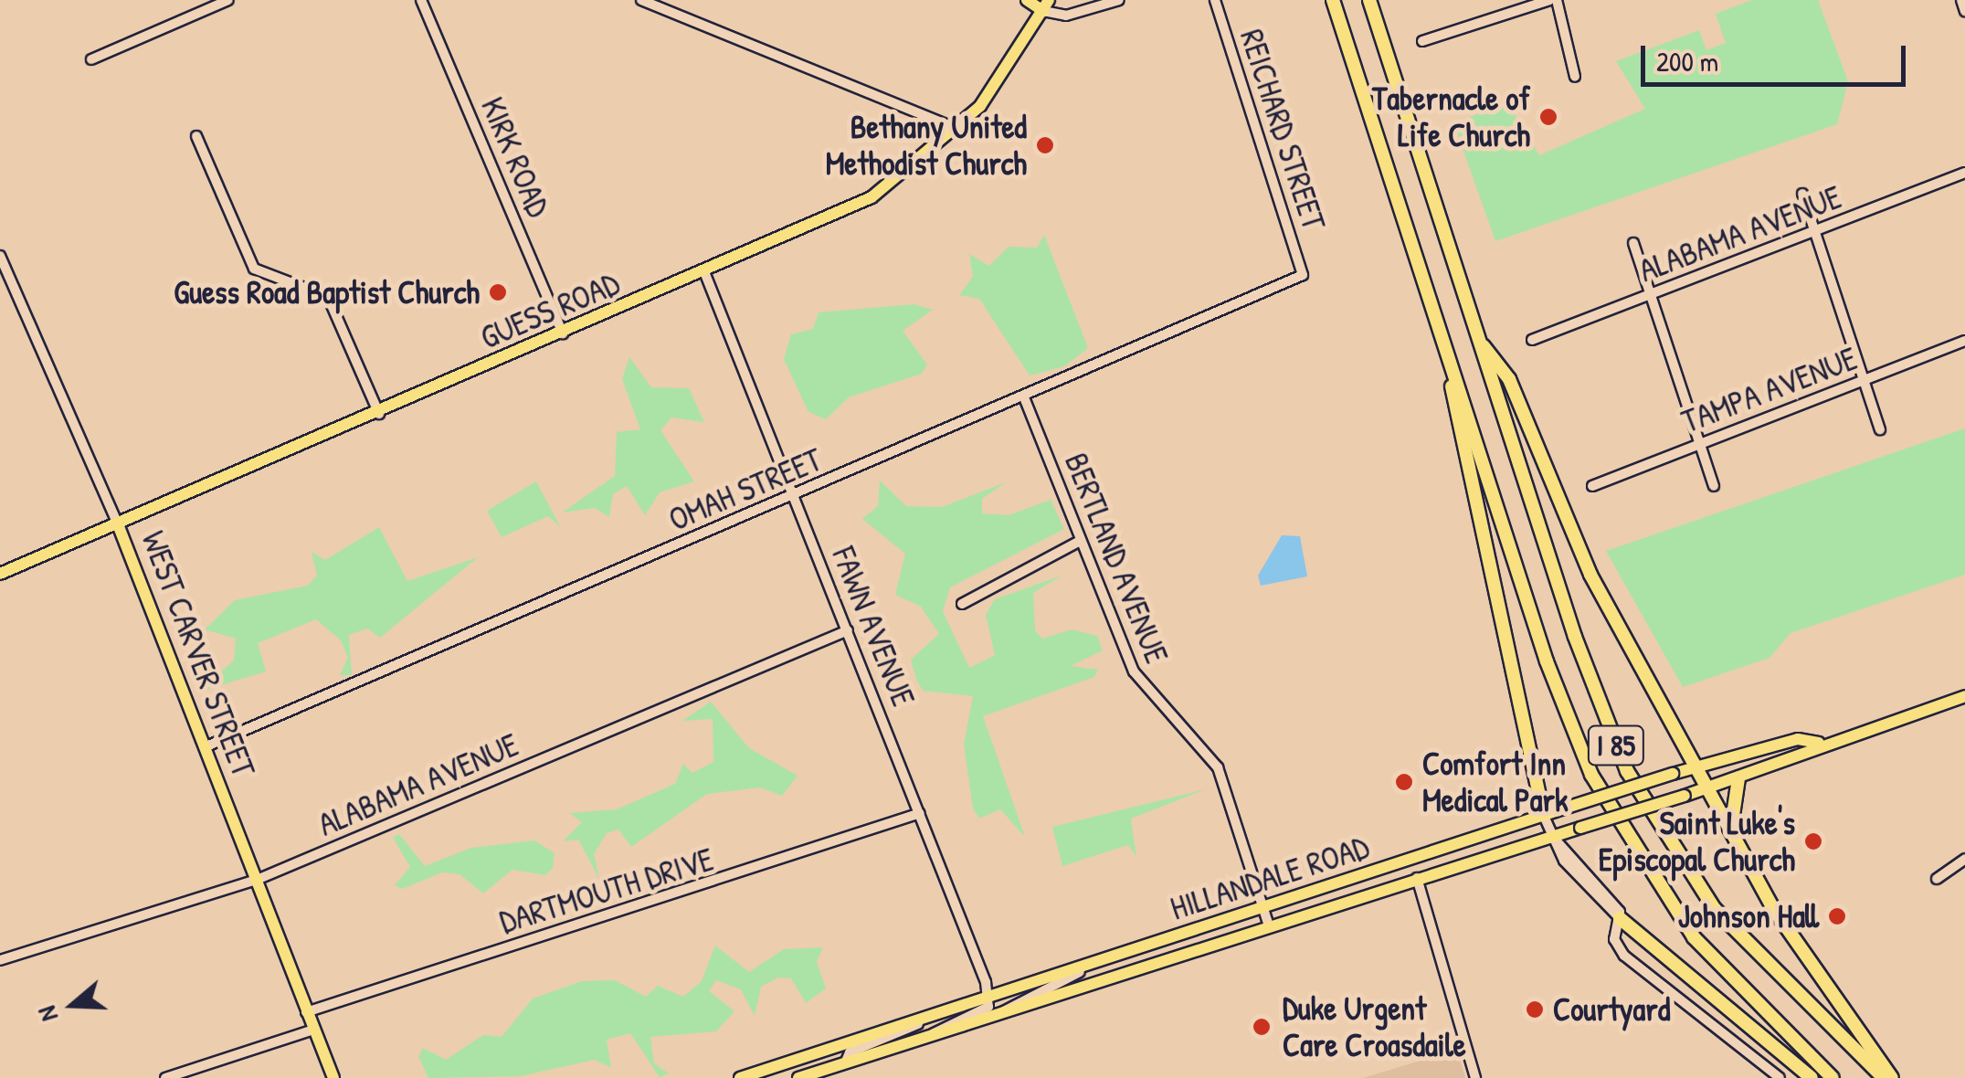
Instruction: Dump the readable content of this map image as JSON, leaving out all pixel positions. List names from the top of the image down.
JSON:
{
  "streets": {
    "highway": ["I 85"],
    "main road": ["GUESS ROAD", "WEST CARVER STREET", "HILLANDALE ROAD"],
    "street": [
      "REICHARD STREET",
      "KIRK ROAD",
      "ALABAMA AVENUE",
      "TAMPA AVENUE",
      "OMAH STREET",
      "BERTLAND AVENUE",
      "FAWN AVENUE",
      "DARTMOUTH DRIVE"
    ]
  },
  "crossings": [
    ["REICHARD STREET", "OMAH STREET"],
    ["KIRK ROAD", "GUESS ROAD"],
    ["ALABAMA AVENUE", "FAWN AVENUE"],
    ["ALABAMA AVENUE", "WEST CARVER STREET"],
    ["GUESS ROAD", "FAWN AVENUE"],
    ["GUESS ROAD", "WEST CARVER STREET"],
    ["OMAH STREET", "BERTLAND AVENUE"],
    ["OMAH STREET", "FAWN AVENUE"],
    ["OMAH STREET", "WEST CARVER STREET"],
    ["BERTLAND AVENUE", "HILLANDALE ROAD"],
    ["FAWN AVENUE", "HILLANDALE ROAD"],
    ["FAWN AVENUE", "DARTMOUTH DRIVE"],
    ["WEST CARVER STREET", "DARTMOUTH DRIVE"]
  ],
  "places": [
    "Tabernacle of Life Church",
    "Bethany United Methodist Church",
    "Guess Road Baptist Church",
    "Comfort Inn Medical Park",
    "Saint Luke's Episcopal Church",
    "Johnson Hall",
    "Courtyard",
    "Duke Urgent Care Croasdaile"
  ],
  "scale_bar": "200 m",
  "north": "left"
}
